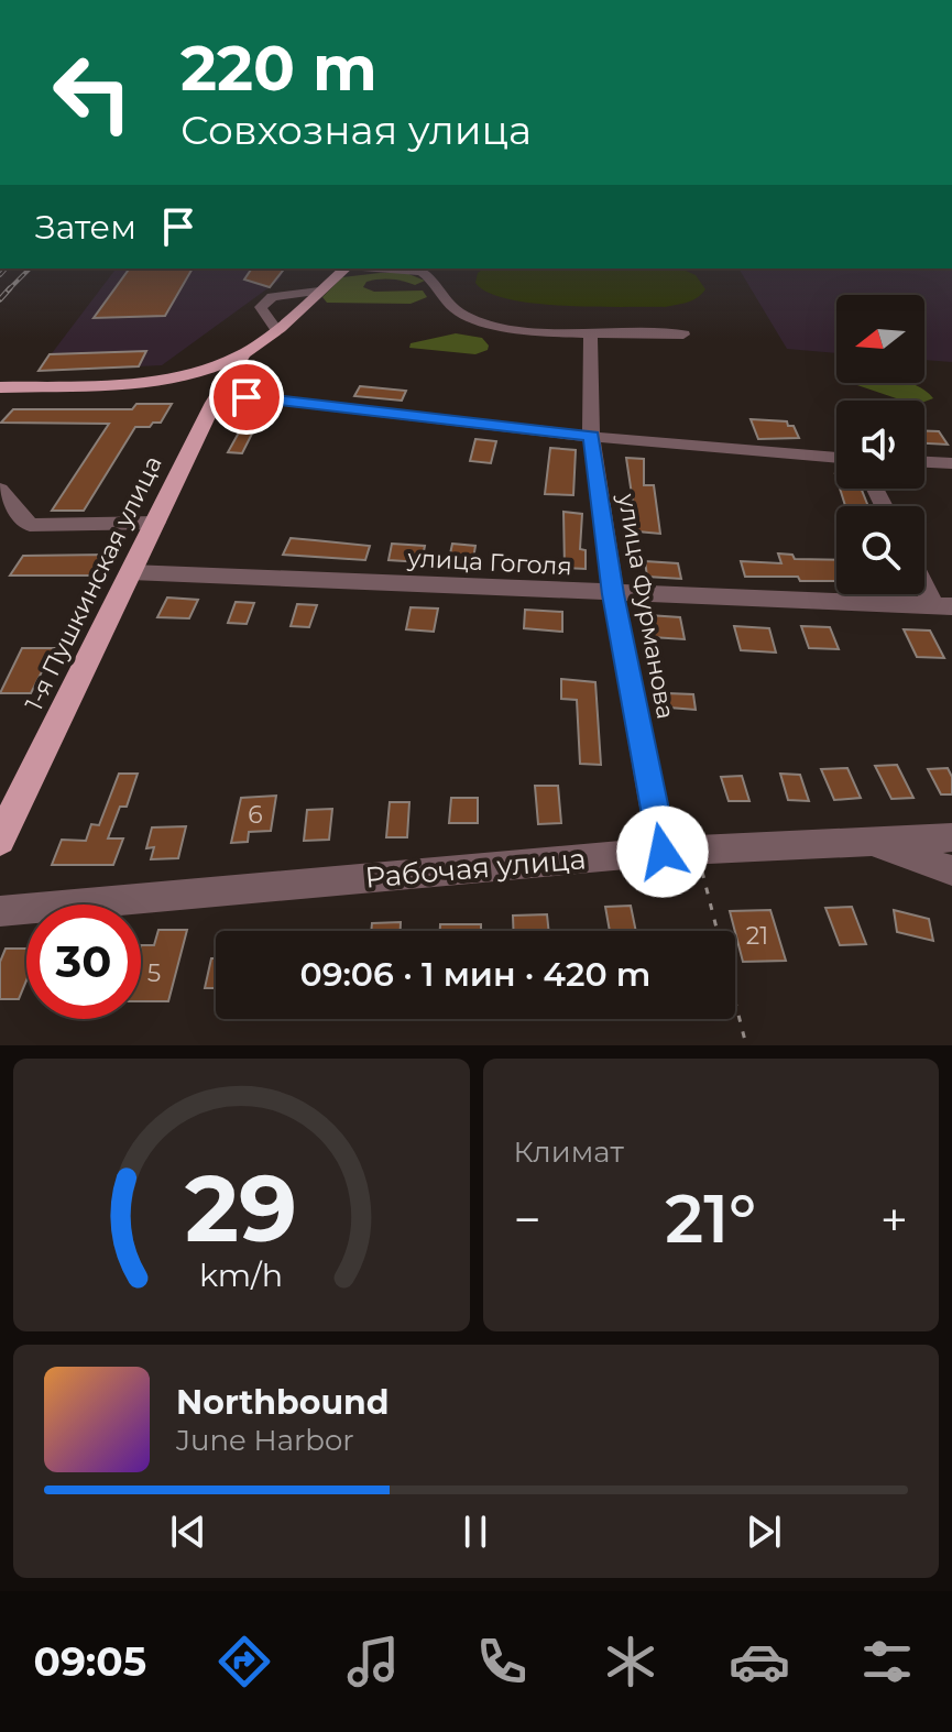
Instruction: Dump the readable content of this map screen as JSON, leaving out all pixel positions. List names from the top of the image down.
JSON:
{
  "streets": {
    "main road": ["1-я Пушкинская улица"],
    "street": ["улица Гоголя", "улица Фурманова", "Рабочая улица"]
  },
  "crossings": [
    ["улица Гоголя", "1-я Пушкинская улица"],
    ["улица Гоголя", "улица Фурманова"],
    ["улица Фурманова", "Рабочая улица"]
  ],
  "house_numbers": ["6", "21", "5"],
  "north": "left",
  "page": {
    "turn": ["220 m", "Совхозная улица"],
    "then": "Затем",
    "limit": "30",
    "trip": "09:06 · 1 мин · 420 m",
    "tile": "Климат",
    "heat": ["−", "21°", "+"],
    "song": ["Northbound", "June Harbor"],
    "tabs": "09:05",
    "gauge": ["29", "km/h"]
  }
}
